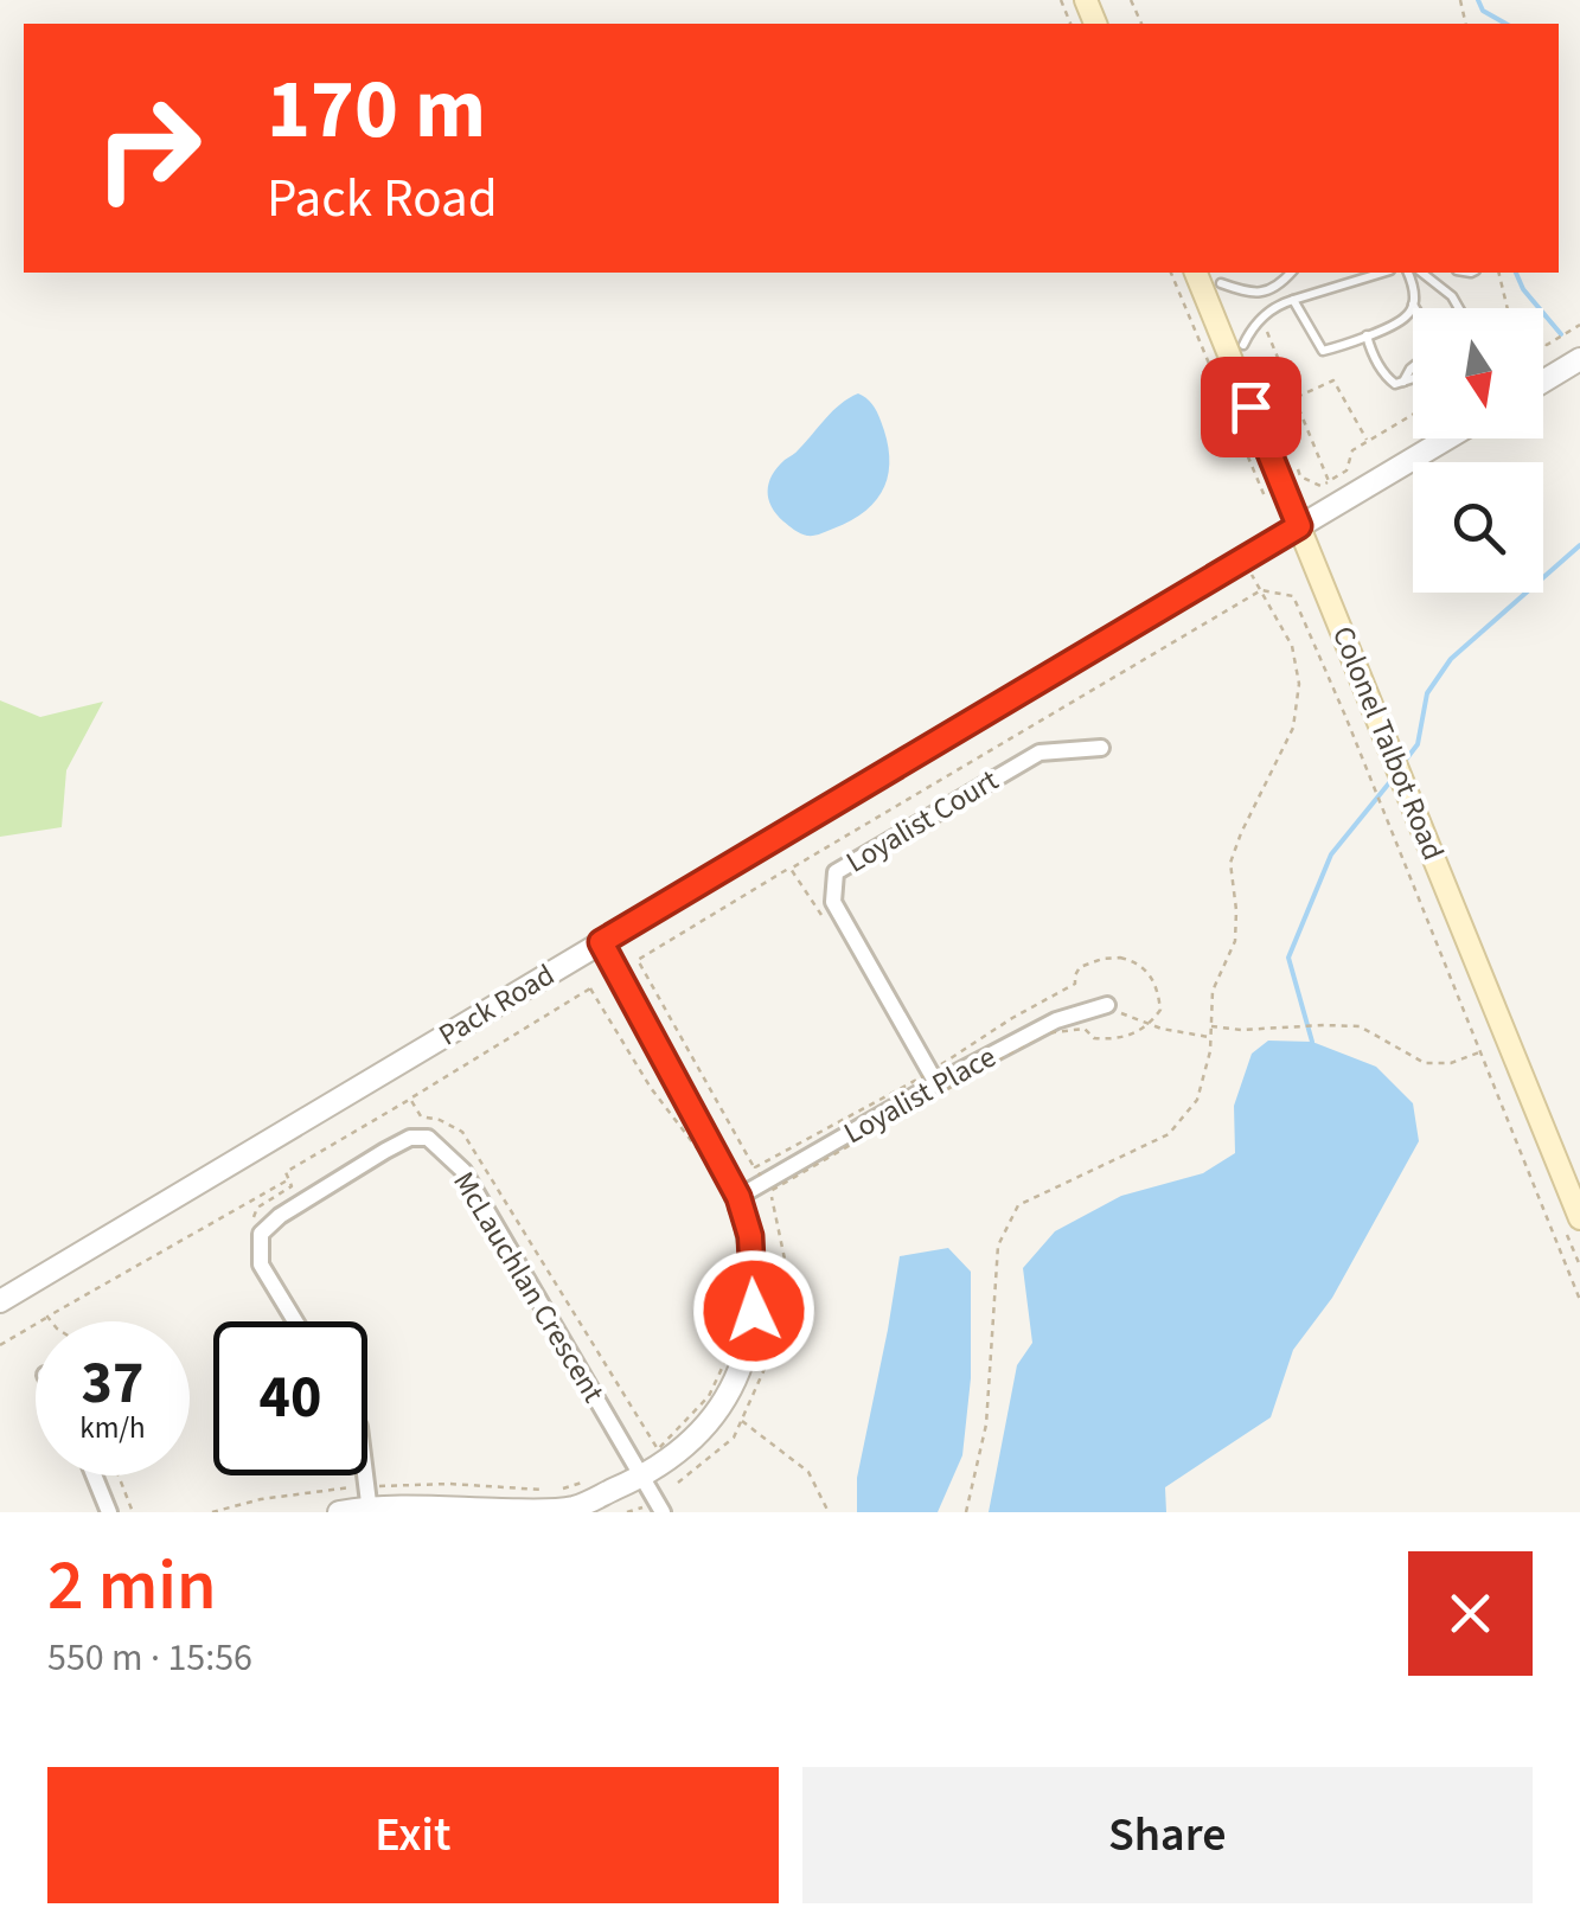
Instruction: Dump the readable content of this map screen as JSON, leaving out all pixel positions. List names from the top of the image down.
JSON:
{
  "streets": {
    "main road": ["Colonel Talbot Road"],
    "street": [
      "Loyalist Court",
      "Pack Road",
      "Loyalist Place",
      "McLauchlan Crescent"
    ]
  },
  "crossings": [
    ["Colonel Talbot Road", "Pack Road"],
    ["Loyalist Court", "Loyalist Place"]
  ],
  "north": "bottom",
  "page": {
    "turn": ["170 m", "Pack Road"],
    "speed": "37 km/h",
    "limit": "40",
    "heading": ["2 min", "550 m · 15:56"],
    "buttons": ["Exit", "Share"]
  }
}
